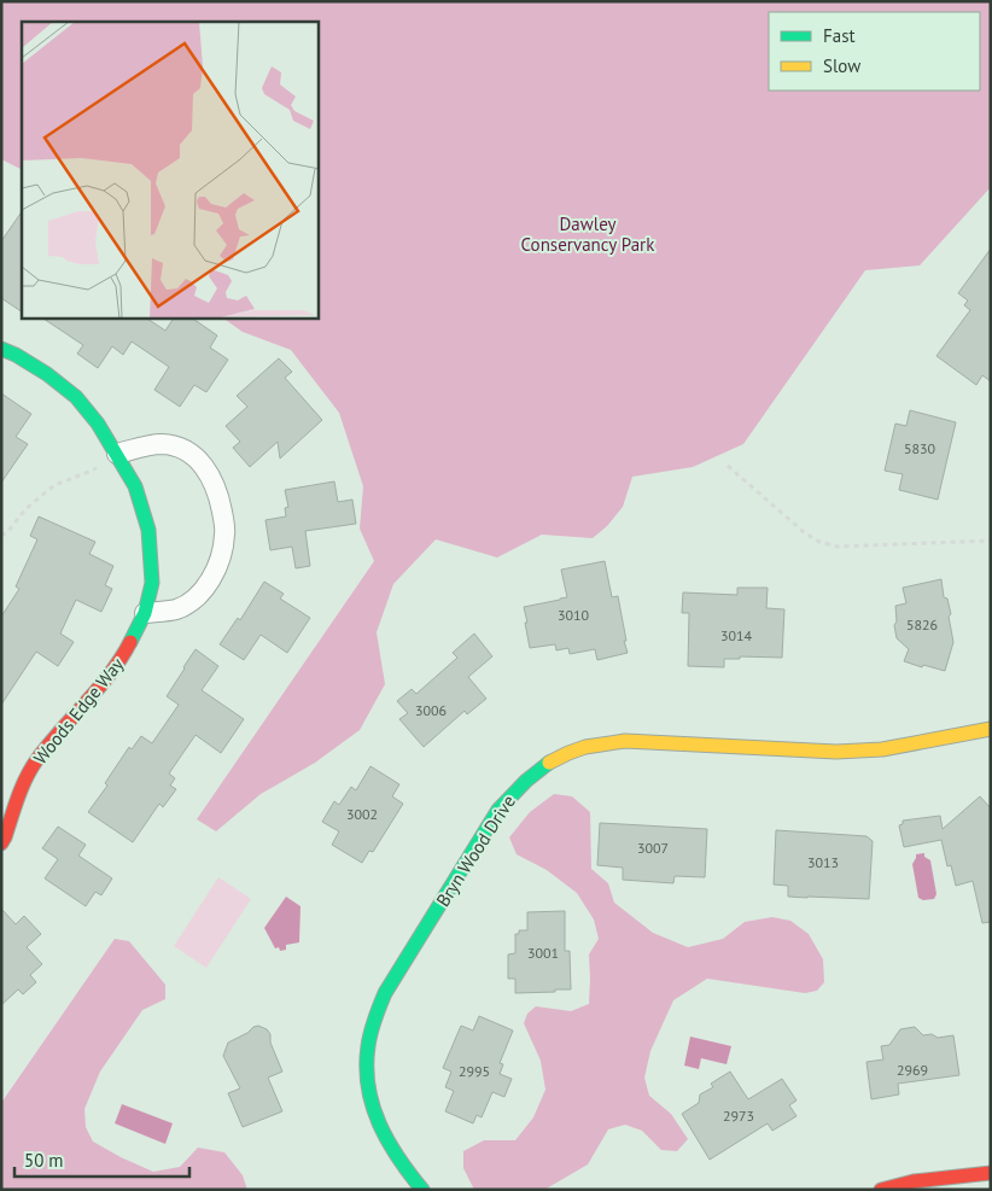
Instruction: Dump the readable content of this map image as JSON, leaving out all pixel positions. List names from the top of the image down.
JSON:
{
  "streets": {
    "street": ["Woods Edge Way", "Bryn Wood Drive"]
  },
  "parks": ["Dawley Conservancy Park"],
  "house_numbers": [
    "5830",
    "3010",
    "5826",
    "3014",
    "3006",
    "3002",
    "3007",
    "3013",
    "3001",
    "2969",
    "2995",
    "2973"
  ],
  "legend": ["Fast", "Slow"],
  "scale_bar": "50 m"
}
